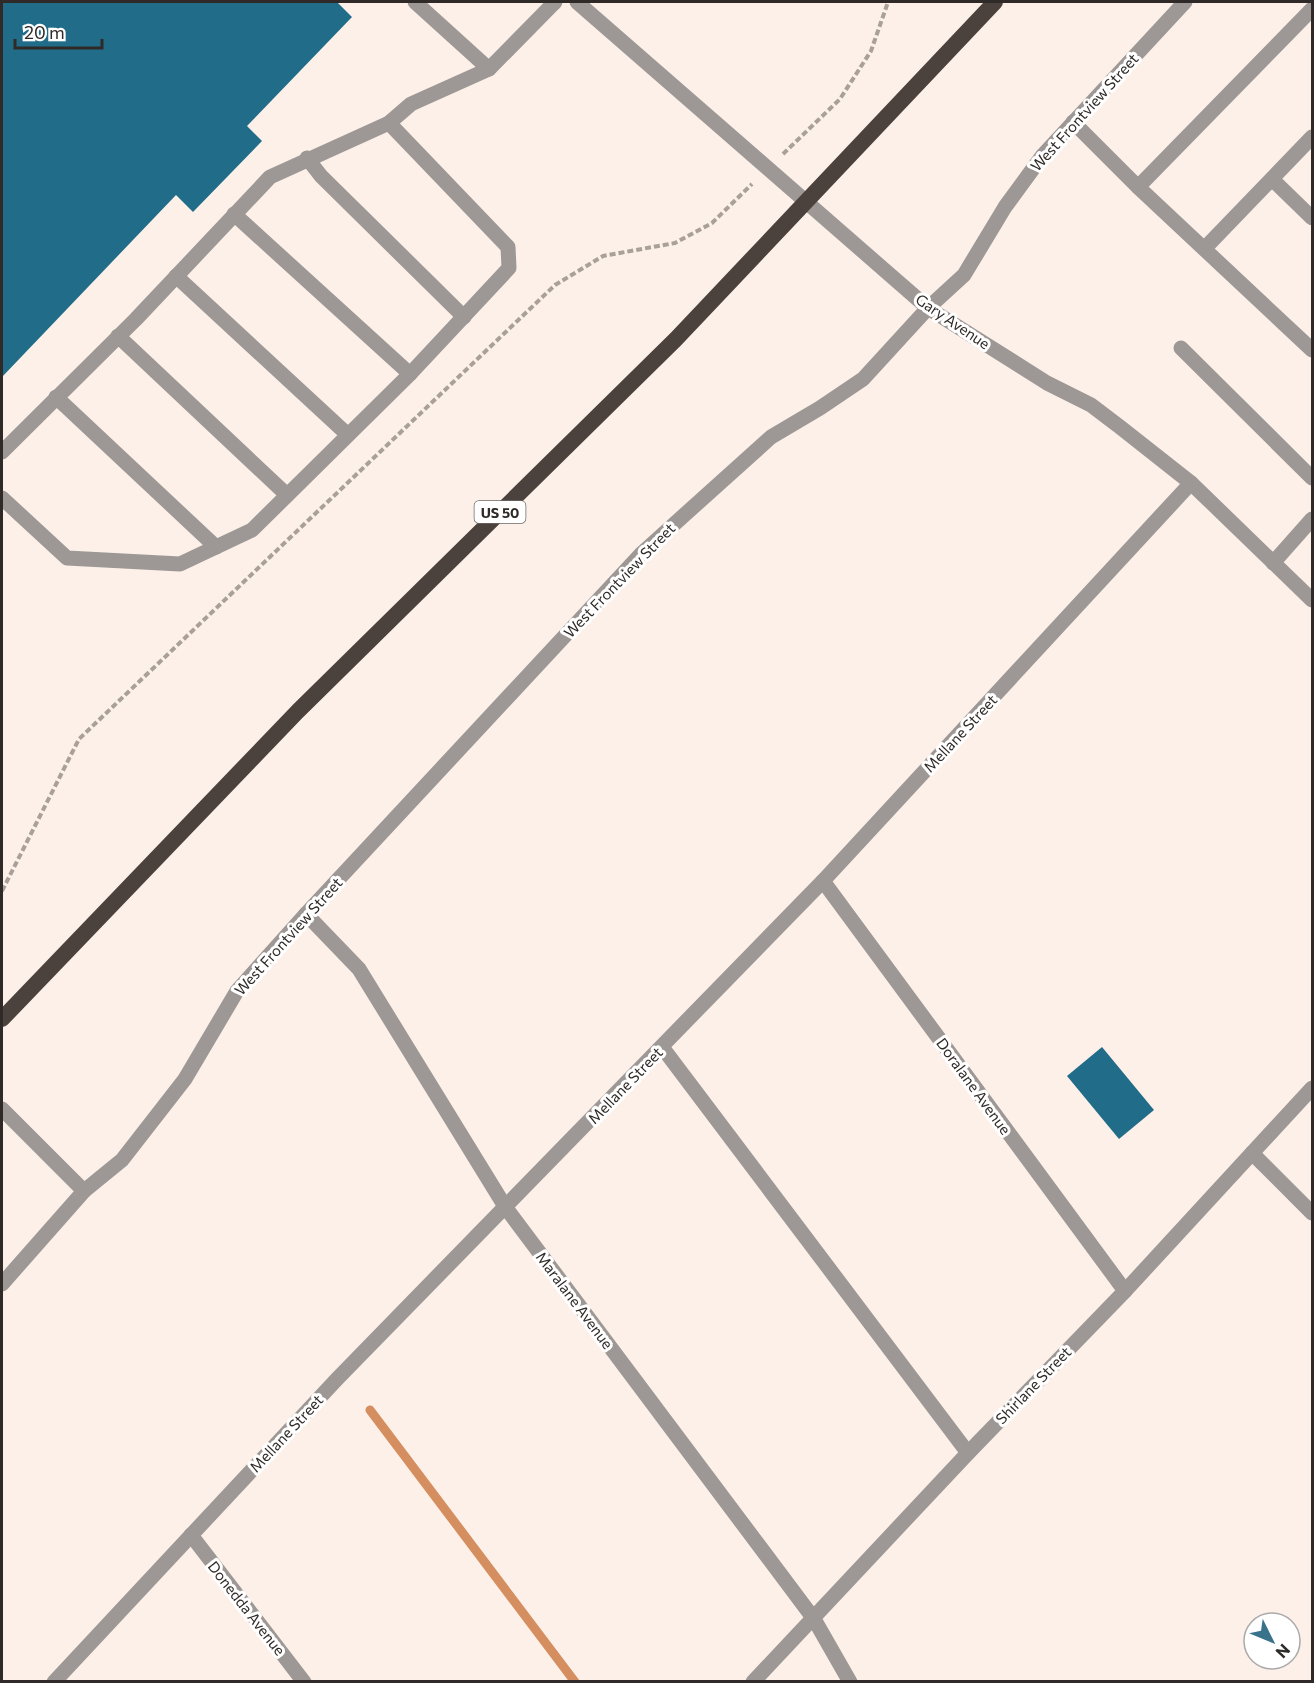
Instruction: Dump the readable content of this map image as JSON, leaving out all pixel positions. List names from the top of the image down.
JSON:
{
  "streets": {
    "highway": ["US 50"],
    "street": [
      "West Frontview Street",
      "Gary Avenue",
      "Mellane Street",
      "Doralane Avenue",
      "Maralane Avenue",
      "Shirlane Street",
      "Donedda Avenue"
    ]
  },
  "crossings": [
    ["West Frontview Street", "Gary Avenue"],
    ["West Frontview Street", "Maralane Avenue"],
    ["Gary Avenue", "US 50"],
    ["Gary Avenue", "Mellane Street"],
    ["Mellane Street", "Doralane Avenue"],
    ["Mellane Street", "Maralane Avenue"],
    ["Mellane Street", "Donedda Avenue"],
    ["Doralane Avenue", "Shirlane Street"],
    ["Maralane Avenue", "Shirlane Street"]
  ],
  "scale_bar": "20 m",
  "north": "bottom right"
}
